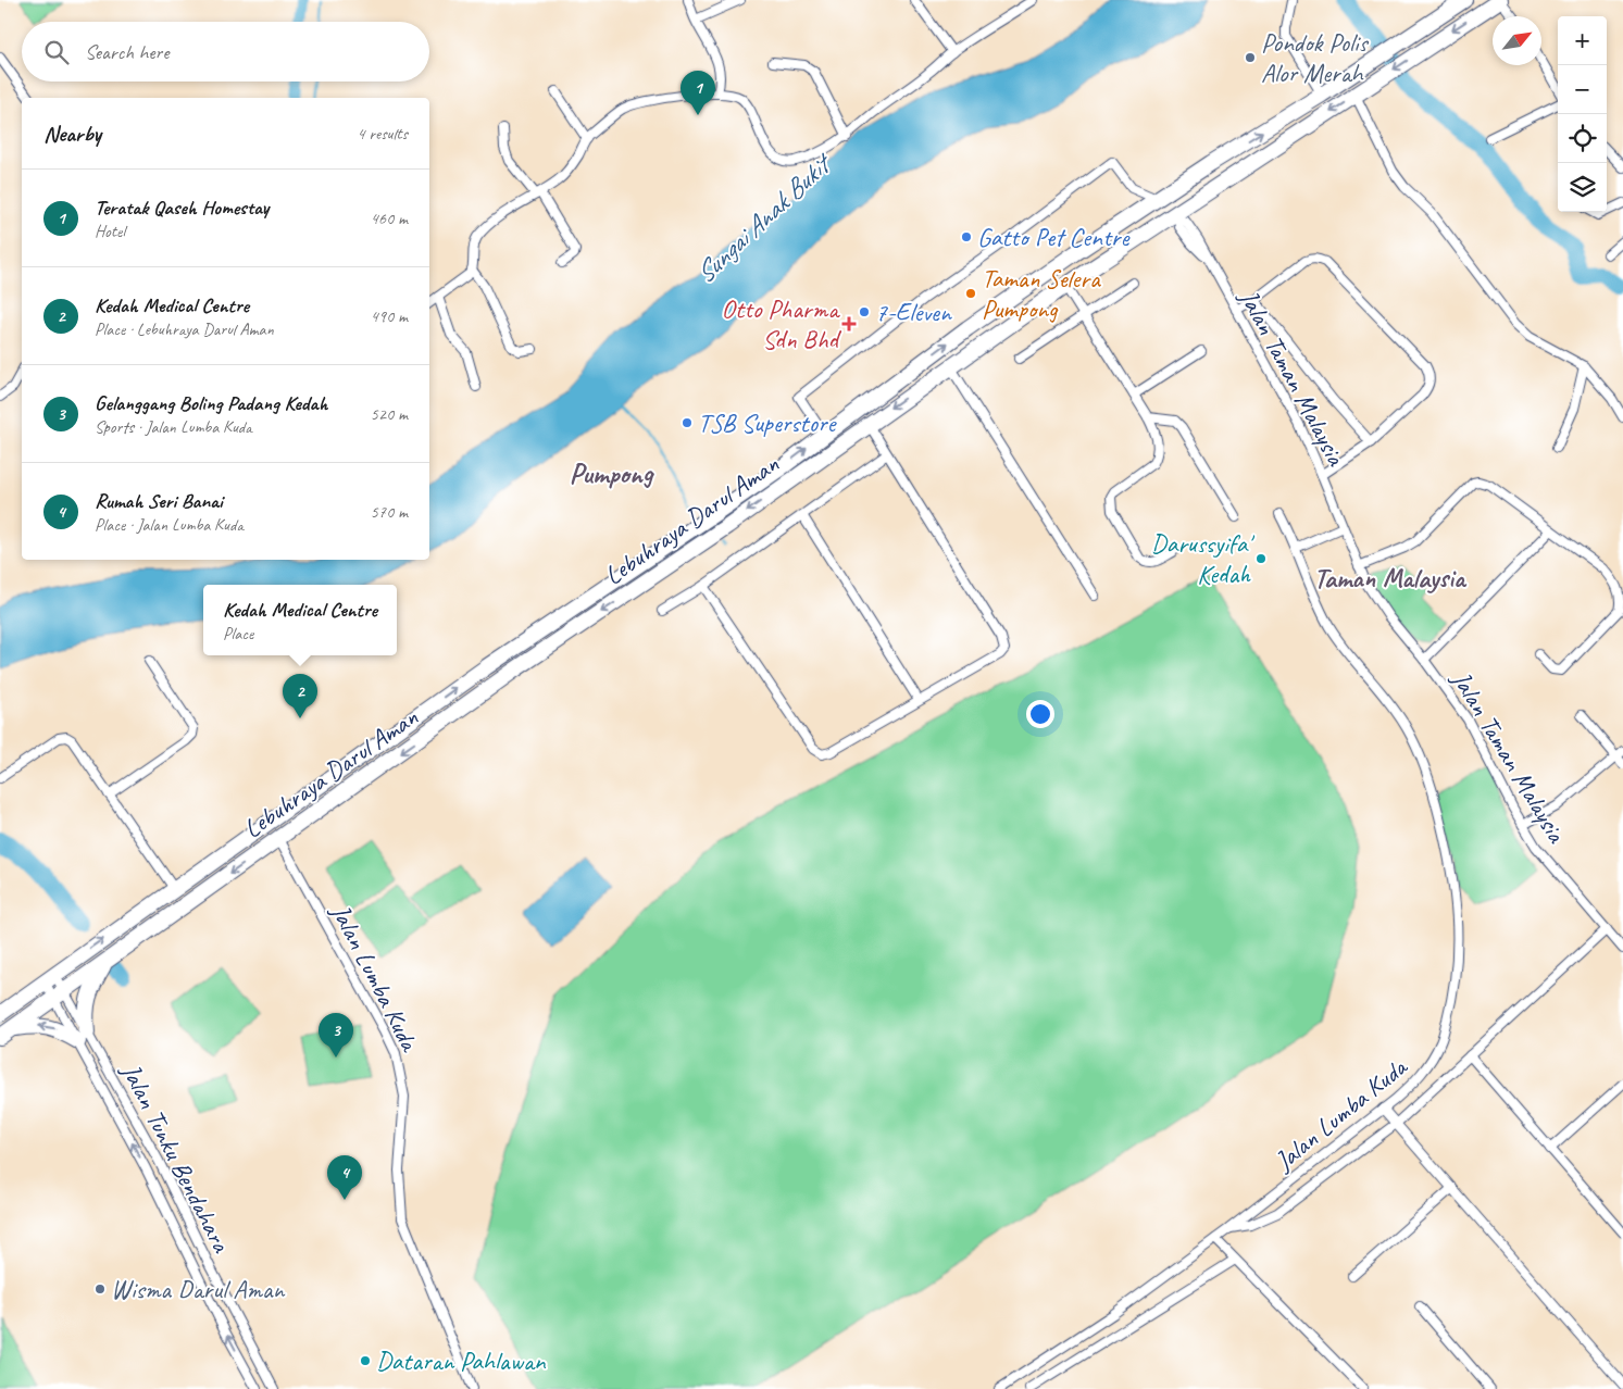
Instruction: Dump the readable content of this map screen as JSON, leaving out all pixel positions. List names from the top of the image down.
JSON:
{
  "streets": {
    "highway": ["Lebuhraya Darul Aman"],
    "street": ["Jalan Taman Malaysia", "Jalan Lumba Kuda", "Jalan Tunku Bendahara"]
  },
  "crossings": [
    ["Jalan Taman Malaysia", "Lebuhraya Darul Aman"],
    ["Lebuhraya Darul Aman", "Jalan Lumba Kuda"],
    ["Lebuhraya Darul Aman", "Jalan Tunku Bendahara"]
  ],
  "districts": ["Pumpong", "Taman Malaysia"],
  "water": ["Sungai Anak Bukit"],
  "places": {
    "other": [
      "Pondok Polis Alor Merah",
      "Gatto Pet Centre",
      "Taman Selera Pumpong",
      "7-Eleven",
      "TSB Superstore",
      "Darussyifa' Kedah",
      "Wisma Darul Aman",
      "Dataran Pahlawan"
    ],
    "health": ["Otto Pharma Sdn Bhd"]
  },
  "north": "top right",
  "page": {
    "map_buttons": ["+", "−"],
    "search": "Search here",
    "pins": [
      "1",
      "2",
      "3",
      "4"
    ],
    "heading": ["Nearby", "4 results"],
    "list": [
      {
        "mark": "1",
        "name": "Teratak Qaseh Homestay",
        "note": "Hotel",
        "value": "460 m"
      },
      {
        "mark": "2",
        "name": "Kedah Medical Centre",
        "note": "Place · Lebuhraya Darul Aman",
        "value": "490 m"
      },
      {
        "mark": "3",
        "name": "Gelanggang Boling Padang Kedah",
        "note": "Sports · Jalan Lumba Kuda",
        "value": "520 m"
      },
      {
        "mark": "4",
        "name": "Rumah Seri Banai",
        "note": "Place · Jalan Lumba Kuda",
        "value": "570 m"
      }
    ],
    "popup": ["Kedah Medical Centre", "Place"]
  }
}
